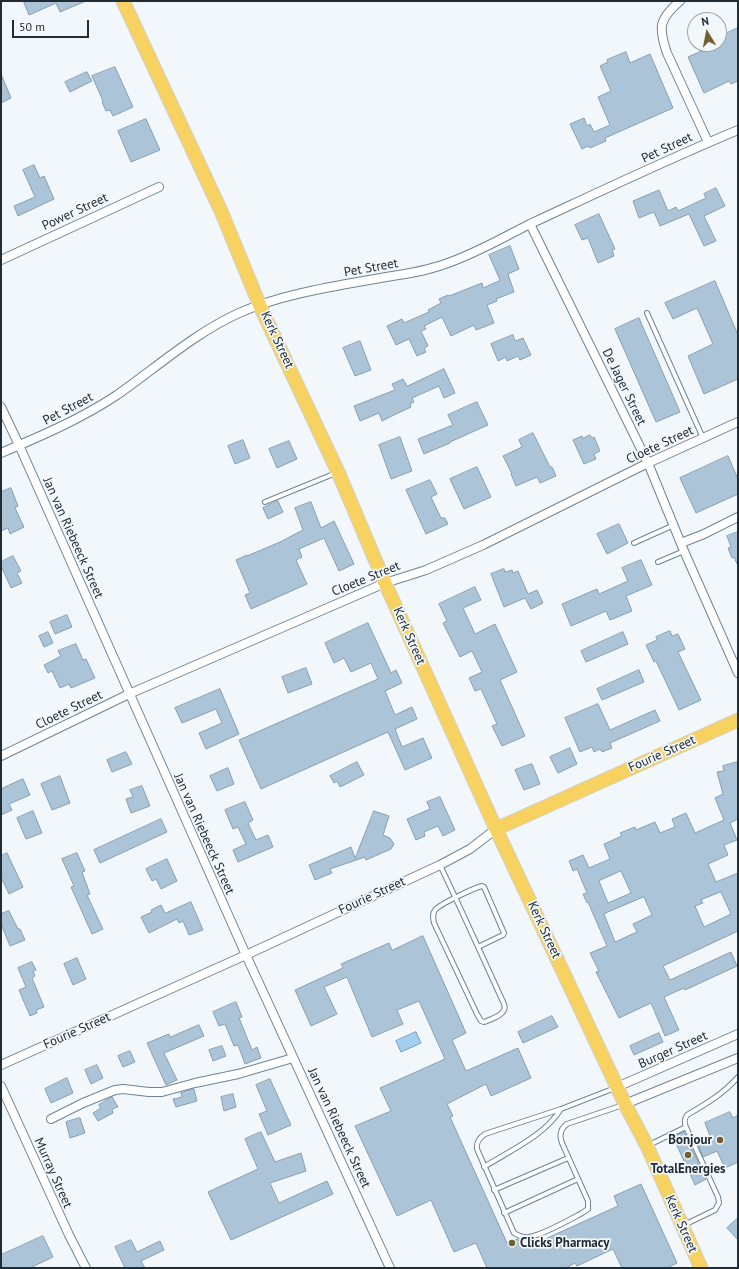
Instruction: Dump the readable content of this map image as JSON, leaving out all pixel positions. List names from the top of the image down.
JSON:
{
  "streets": {
    "highway": ["Kerk Street", "Fourie Street"],
    "street": [
      "Pet Street",
      "Power Street",
      "De Jager Street",
      "Cloete Street",
      "Jan van Riebeeck Street",
      "Burger Street",
      "Murray Street"
    ]
  },
  "crossings": [
    ["Pet Street", "Kerk Street"],
    ["Pet Street", "De Jager Street"],
    ["Pet Street", "Jan van Riebeeck Street"],
    ["Kerk Street", "Cloete Street"],
    ["Kerk Street", "Fourie Street"],
    ["Kerk Street", "Burger Street"],
    ["De Jager Street", "Cloete Street"],
    ["Cloete Street", "Jan van Riebeeck Street"],
    ["Jan van Riebeeck Street", "Fourie Street"]
  ],
  "places": ["Bonjour", "TotalEnergies", "Clicks Pharmacy"],
  "scale_bar": "50 m",
  "north": "top"
}
